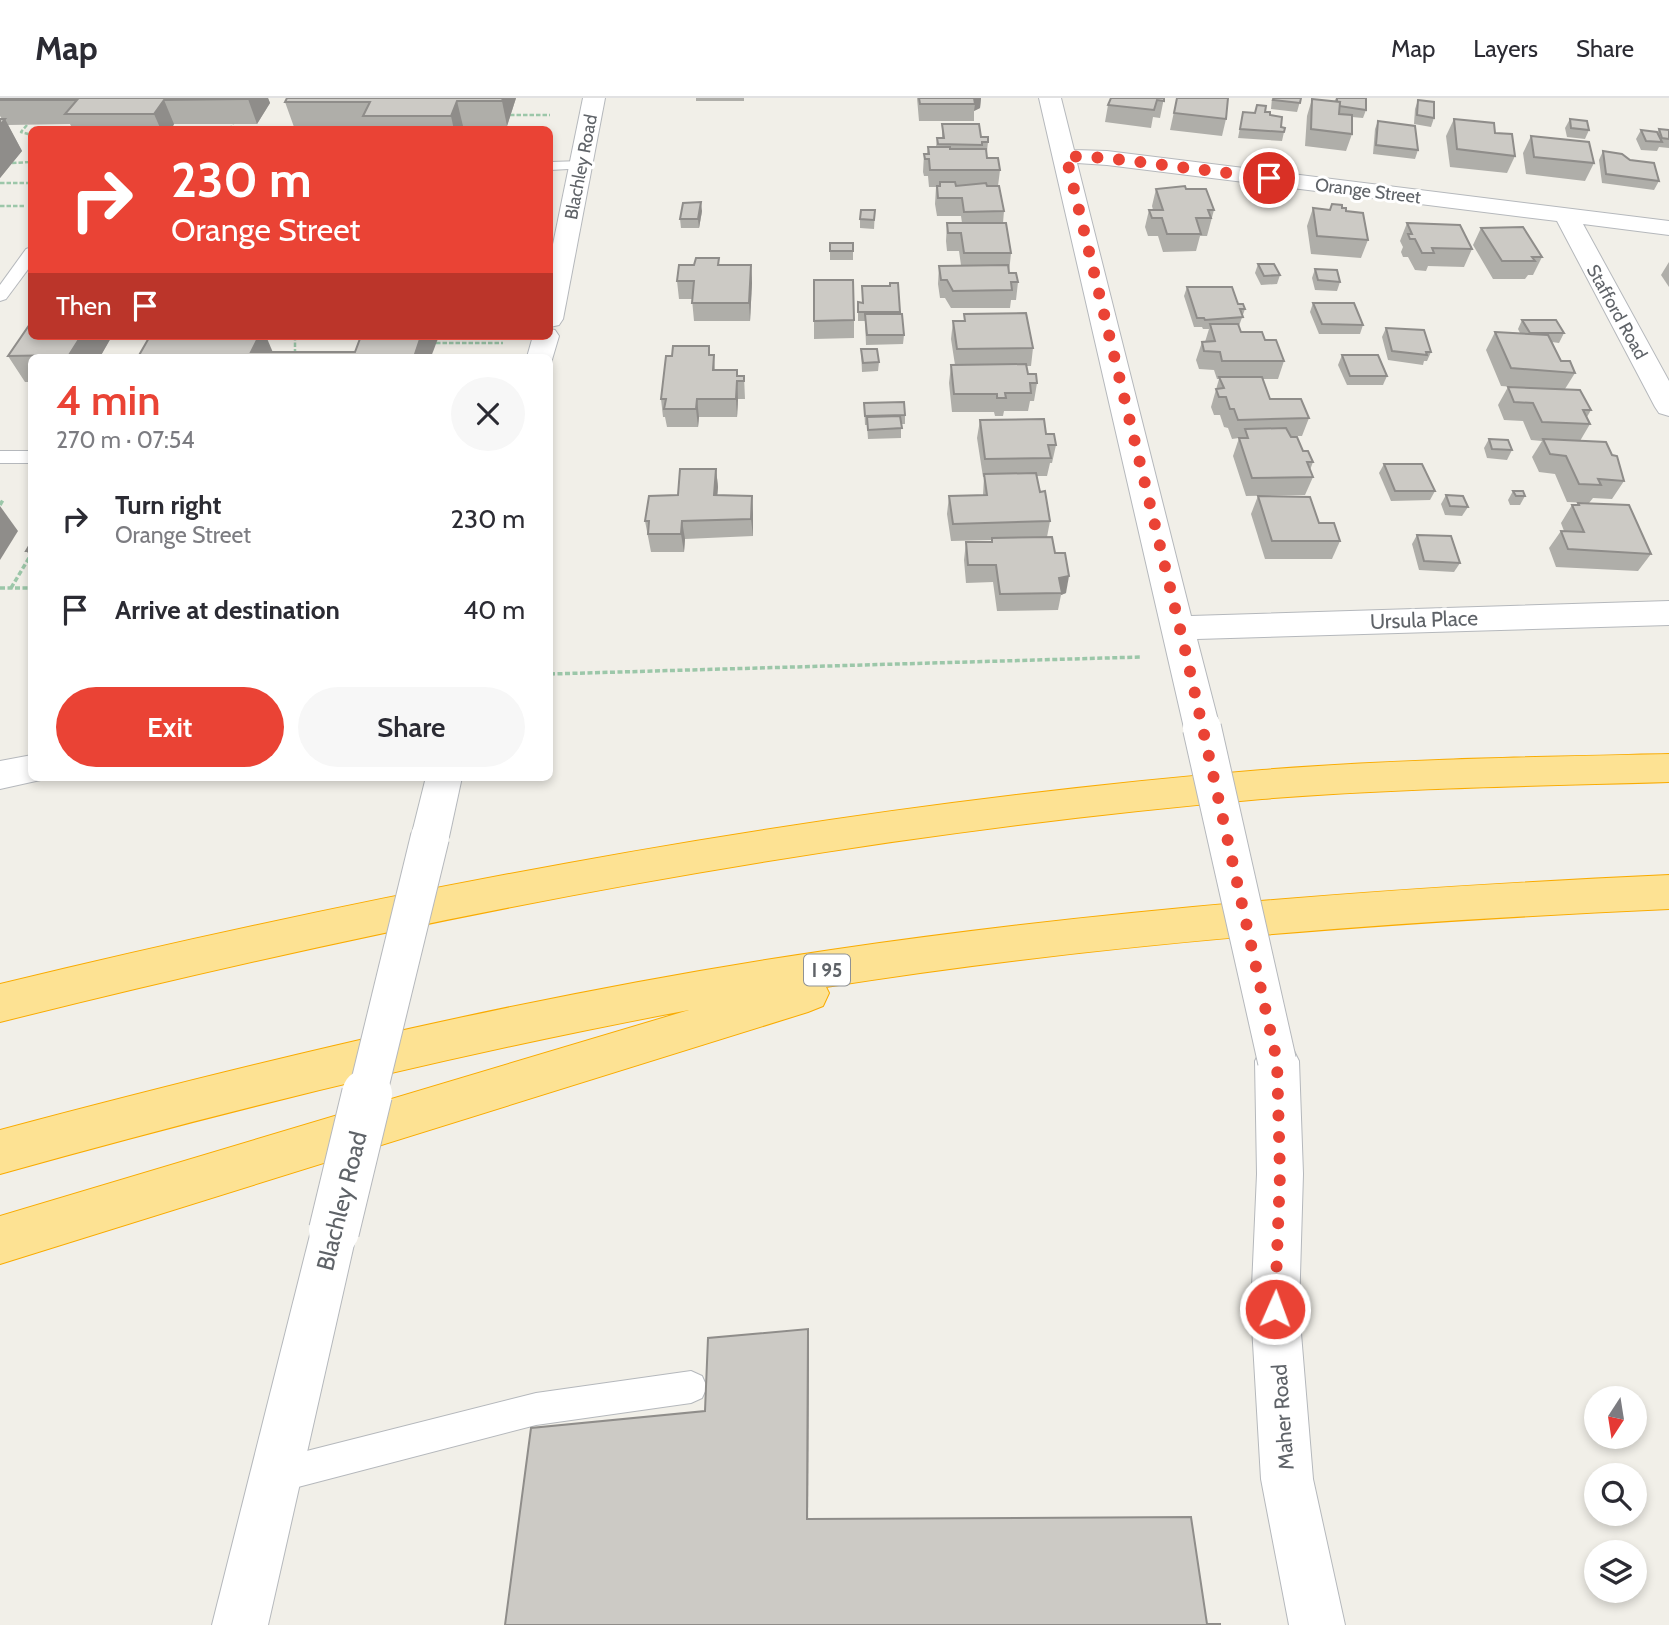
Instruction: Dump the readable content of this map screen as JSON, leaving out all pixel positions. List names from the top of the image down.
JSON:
{
  "streets": {
    "highway": ["I 95"],
    "street": [
      "Blachley Road",
      "Orange Street",
      "Stafford Road",
      "Ursula Place",
      "Maher Road"
    ]
  },
  "crossings": [
    ["Orange Street", "Stafford Road"],
    ["Orange Street", "Maher Road"],
    ["Ursula Place", "Maher Road"]
  ],
  "north": "bottom",
  "page": {
    "header": "Map",
    "nav": ["Map", "Layers", "Share"],
    "turn": ["230 m", "Orange Street"],
    "then": "Then",
    "heading": ["4 min", "270 m · 07:54"],
    "list": [
      {
        "name": "Turn right",
        "note": "Orange Street",
        "value": "230 m"
      },
      {
        "name": "Arrive at destination",
        "value": "40 m"
      }
    ],
    "buttons": ["Exit", "Share"]
  }
}
